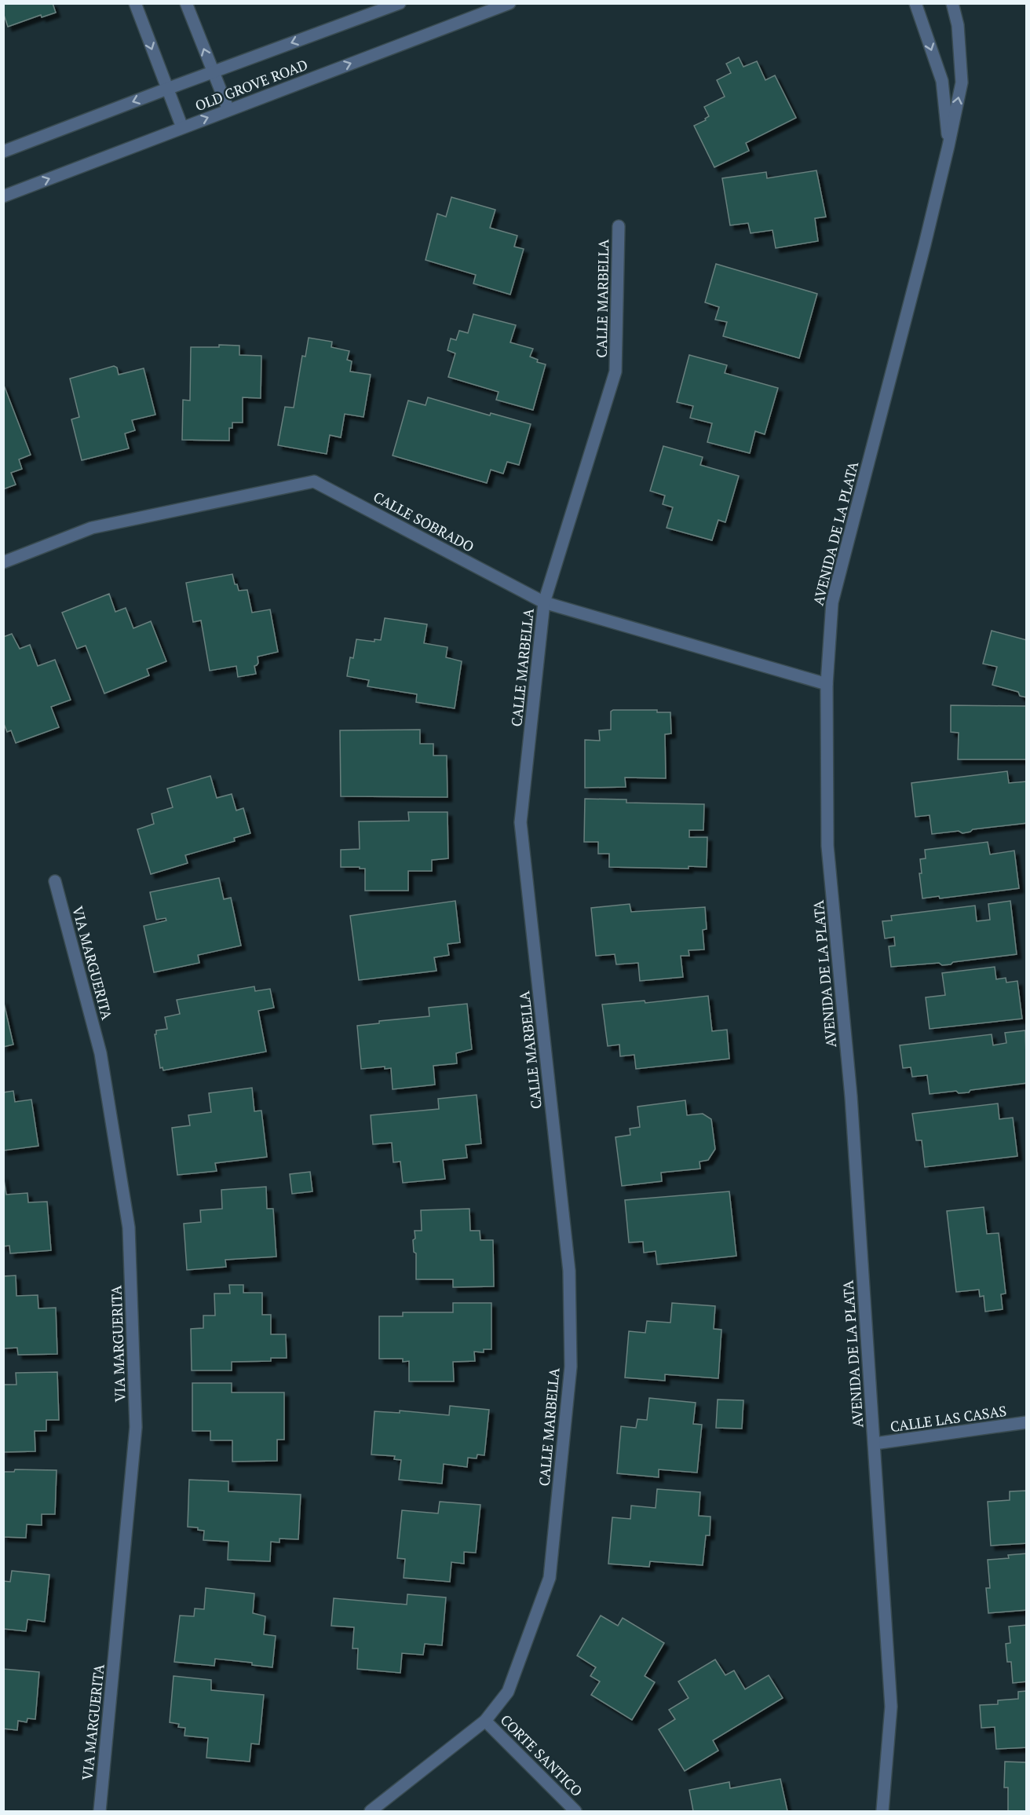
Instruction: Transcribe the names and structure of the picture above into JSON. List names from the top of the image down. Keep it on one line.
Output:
{"streets":{"street":["OLD GROVE ROAD","CALLE MARBELLA","CALLE SOBRADO","AVENIDA DE LA PLATA","VIA MARGUERITA","CALLE LAS CASAS","CORTE SANTICO"]},"crossings":[["CALLE MARBELLA","CALLE SOBRADO"],["CALLE MARBELLA","CORTE SANTICO"],["CALLE SOBRADO","AVENIDA DE LA PLATA"],["AVENIDA DE LA PLATA","CALLE LAS CASAS"]]}
